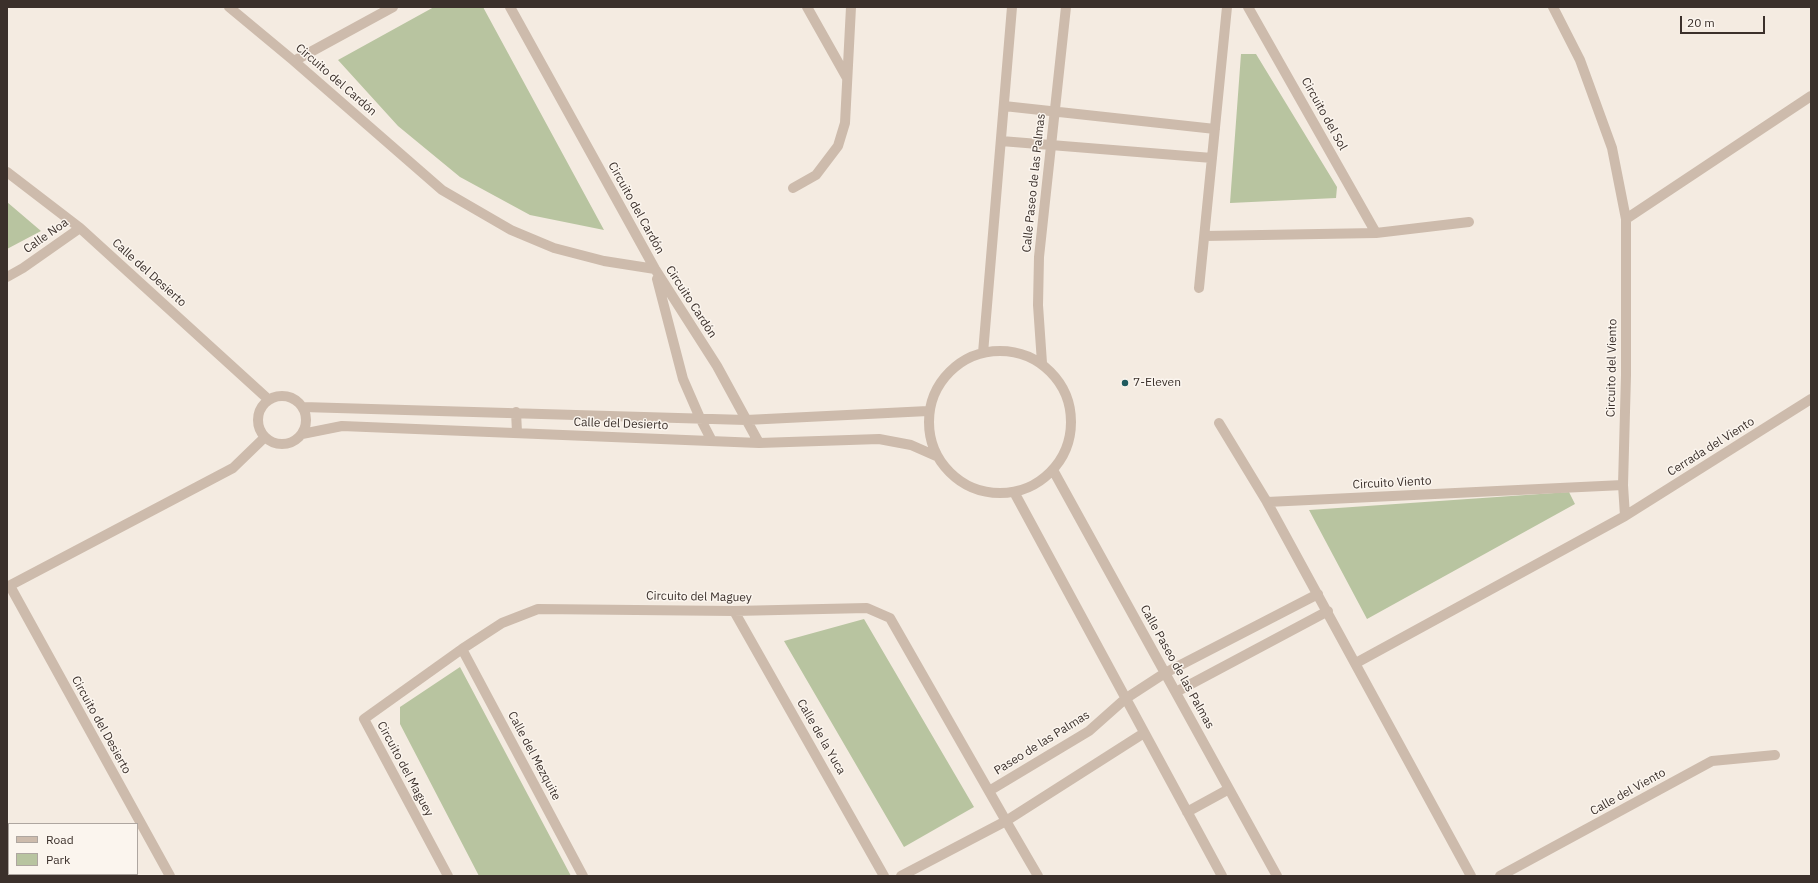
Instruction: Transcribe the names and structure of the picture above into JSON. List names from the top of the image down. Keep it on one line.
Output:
{"streets":{"street":["Circuito del Cardón","Circuito del Sol","Calle Paseo de las Palmas","Calle Noa","Calle del Desierto","Circuito Cardón","Circuito del Viento","Cerrada del Viento","Circuito Viento","Circuito del Maguey","Circuito del Desierto","Calle de la Yuca","Paseo de las Palmas","Calle del Mezquite","Calle del Viento"]},"crossings":[["Circuito del Cardón","Circuito Cardón"],["Calle Paseo de las Palmas","Paseo de las Palmas"],["Calle Noa","Calle del Desierto"],["Calle del Desierto","Circuito Cardón"],["Circuito del Viento","Cerrada del Viento"],["Circuito del Viento","Circuito Viento"],["Circuito del Maguey","Calle de la Yuca"],["Circuito del Maguey","Paseo de las Palmas"],["Circuito del Maguey","Calle del Mezquite"]],"places":["7-Eleven"],"legend":["Road","Park"],"scale_bar":"20 m"}
